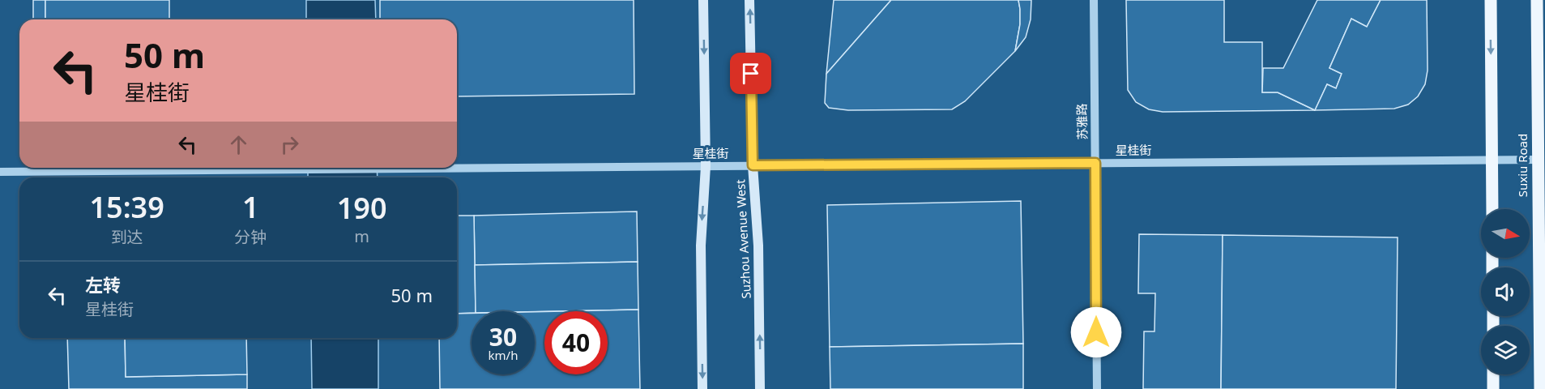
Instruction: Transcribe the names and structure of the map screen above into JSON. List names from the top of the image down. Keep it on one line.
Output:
{"streets":{"main road":["Suxiu Road","Suzhou Avenue West"],"street":["苏雅路","星桂街"]},"crossings":[["苏雅路","星桂街"],["星桂街","Suxiu Road"],["星桂街","Suzhou Avenue West"]],"north":"right","page":{"turn":["50 m","星桂街"],"eta":["15:39","到达","1","分钟","190","m"],"list":[{"name":"左转","note":"星桂街","value":"50 m"}],"speed":"30 km/h","limit":"40"}}
